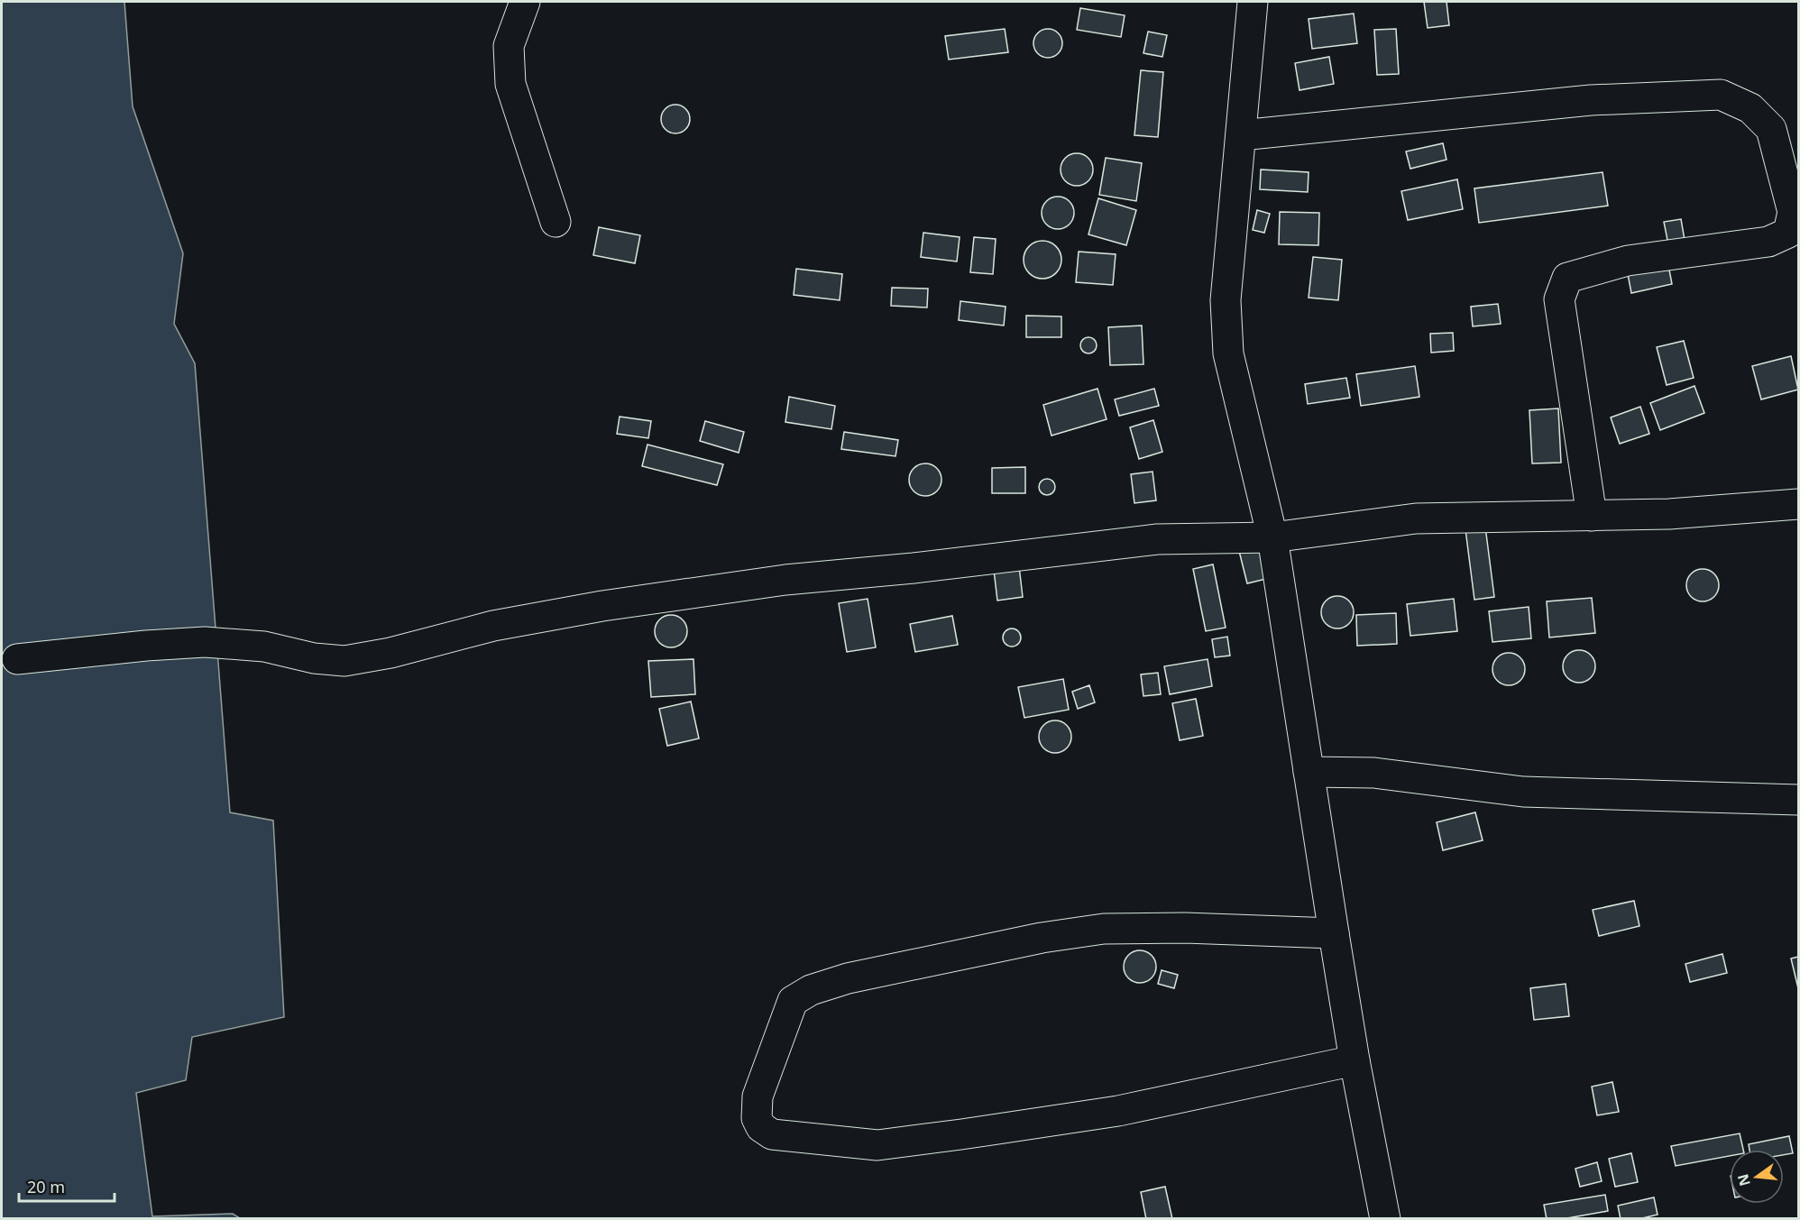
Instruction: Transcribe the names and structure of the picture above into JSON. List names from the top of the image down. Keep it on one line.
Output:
{"scale_bar":"20 m","north":"left"}
